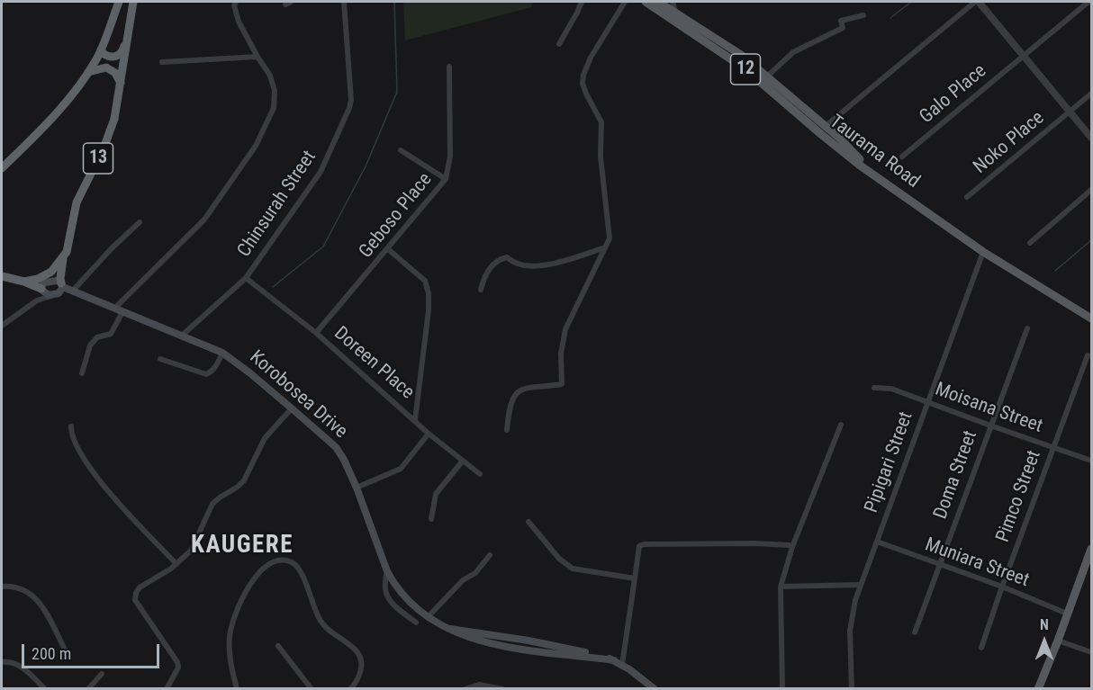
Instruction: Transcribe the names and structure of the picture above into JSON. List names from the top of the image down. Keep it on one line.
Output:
{"streets":{"highway":["13"],"main road":["12","Taurama Road","Korobosea Drive"],"street":["Galo Place","Noko Place","Chinsurah Street","Geboso Place","Doreen Place","Moisana Street","Pipigari Street","Doma Street","Pimco Street","Muniara Street"]},"crossings":[["Taurama Road","Pipigari Street"],["Chinsurah Street","Doreen Place"],["Chinsurah Street","Korobosea Drive"],["Geboso Place","Doreen Place"],["Moisana Street","Pipigari Street"],["Moisana Street","Doma Street"],["Moisana Street","Pimco Street"],["Pipigari Street","Muniara Street"],["Doma Street","Muniara Street"],["Pimco Street","Muniara Street"]],"districts":["KAUGERE"],"scale_bar":"200 m","north":"top"}
